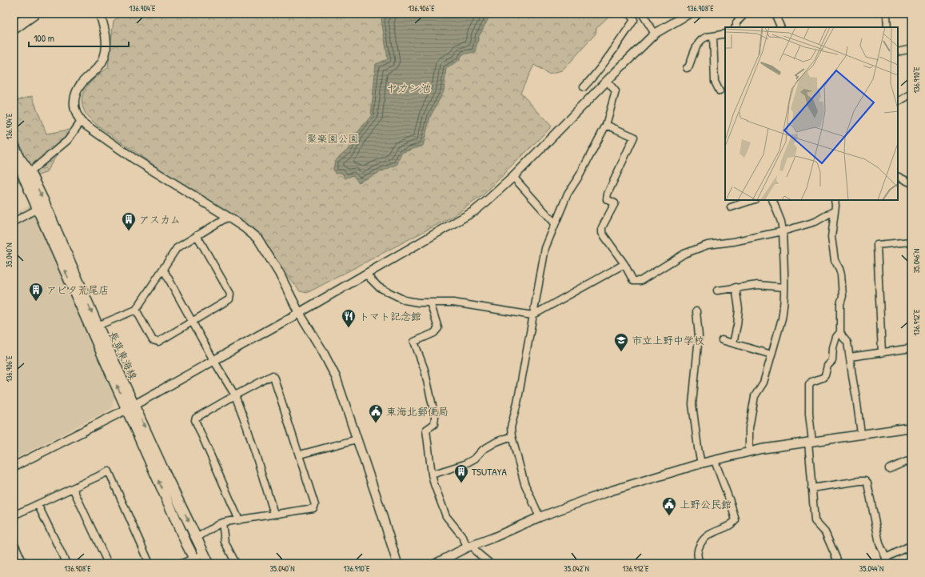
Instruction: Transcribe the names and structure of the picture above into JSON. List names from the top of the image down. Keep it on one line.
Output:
{"streets":{"main road":["長草東海線"]},"water":["ヤカン池"],"parks":["聚楽園公園"],"places":{"building":["アスカム","アピタ荒尾店","TSUTAYA"],"restaurant":["トマト記念館"],"school or university":["市立上野中学校"],"public building":["東海北郵便局","上野公民館"]},"scale_bar":"100 m","coordinates":["136.904°E","136.906°E","136.908°E","136.910°E","35.040°N","35.046°N","136.912°E","35.042°N","35.044°N"]}
